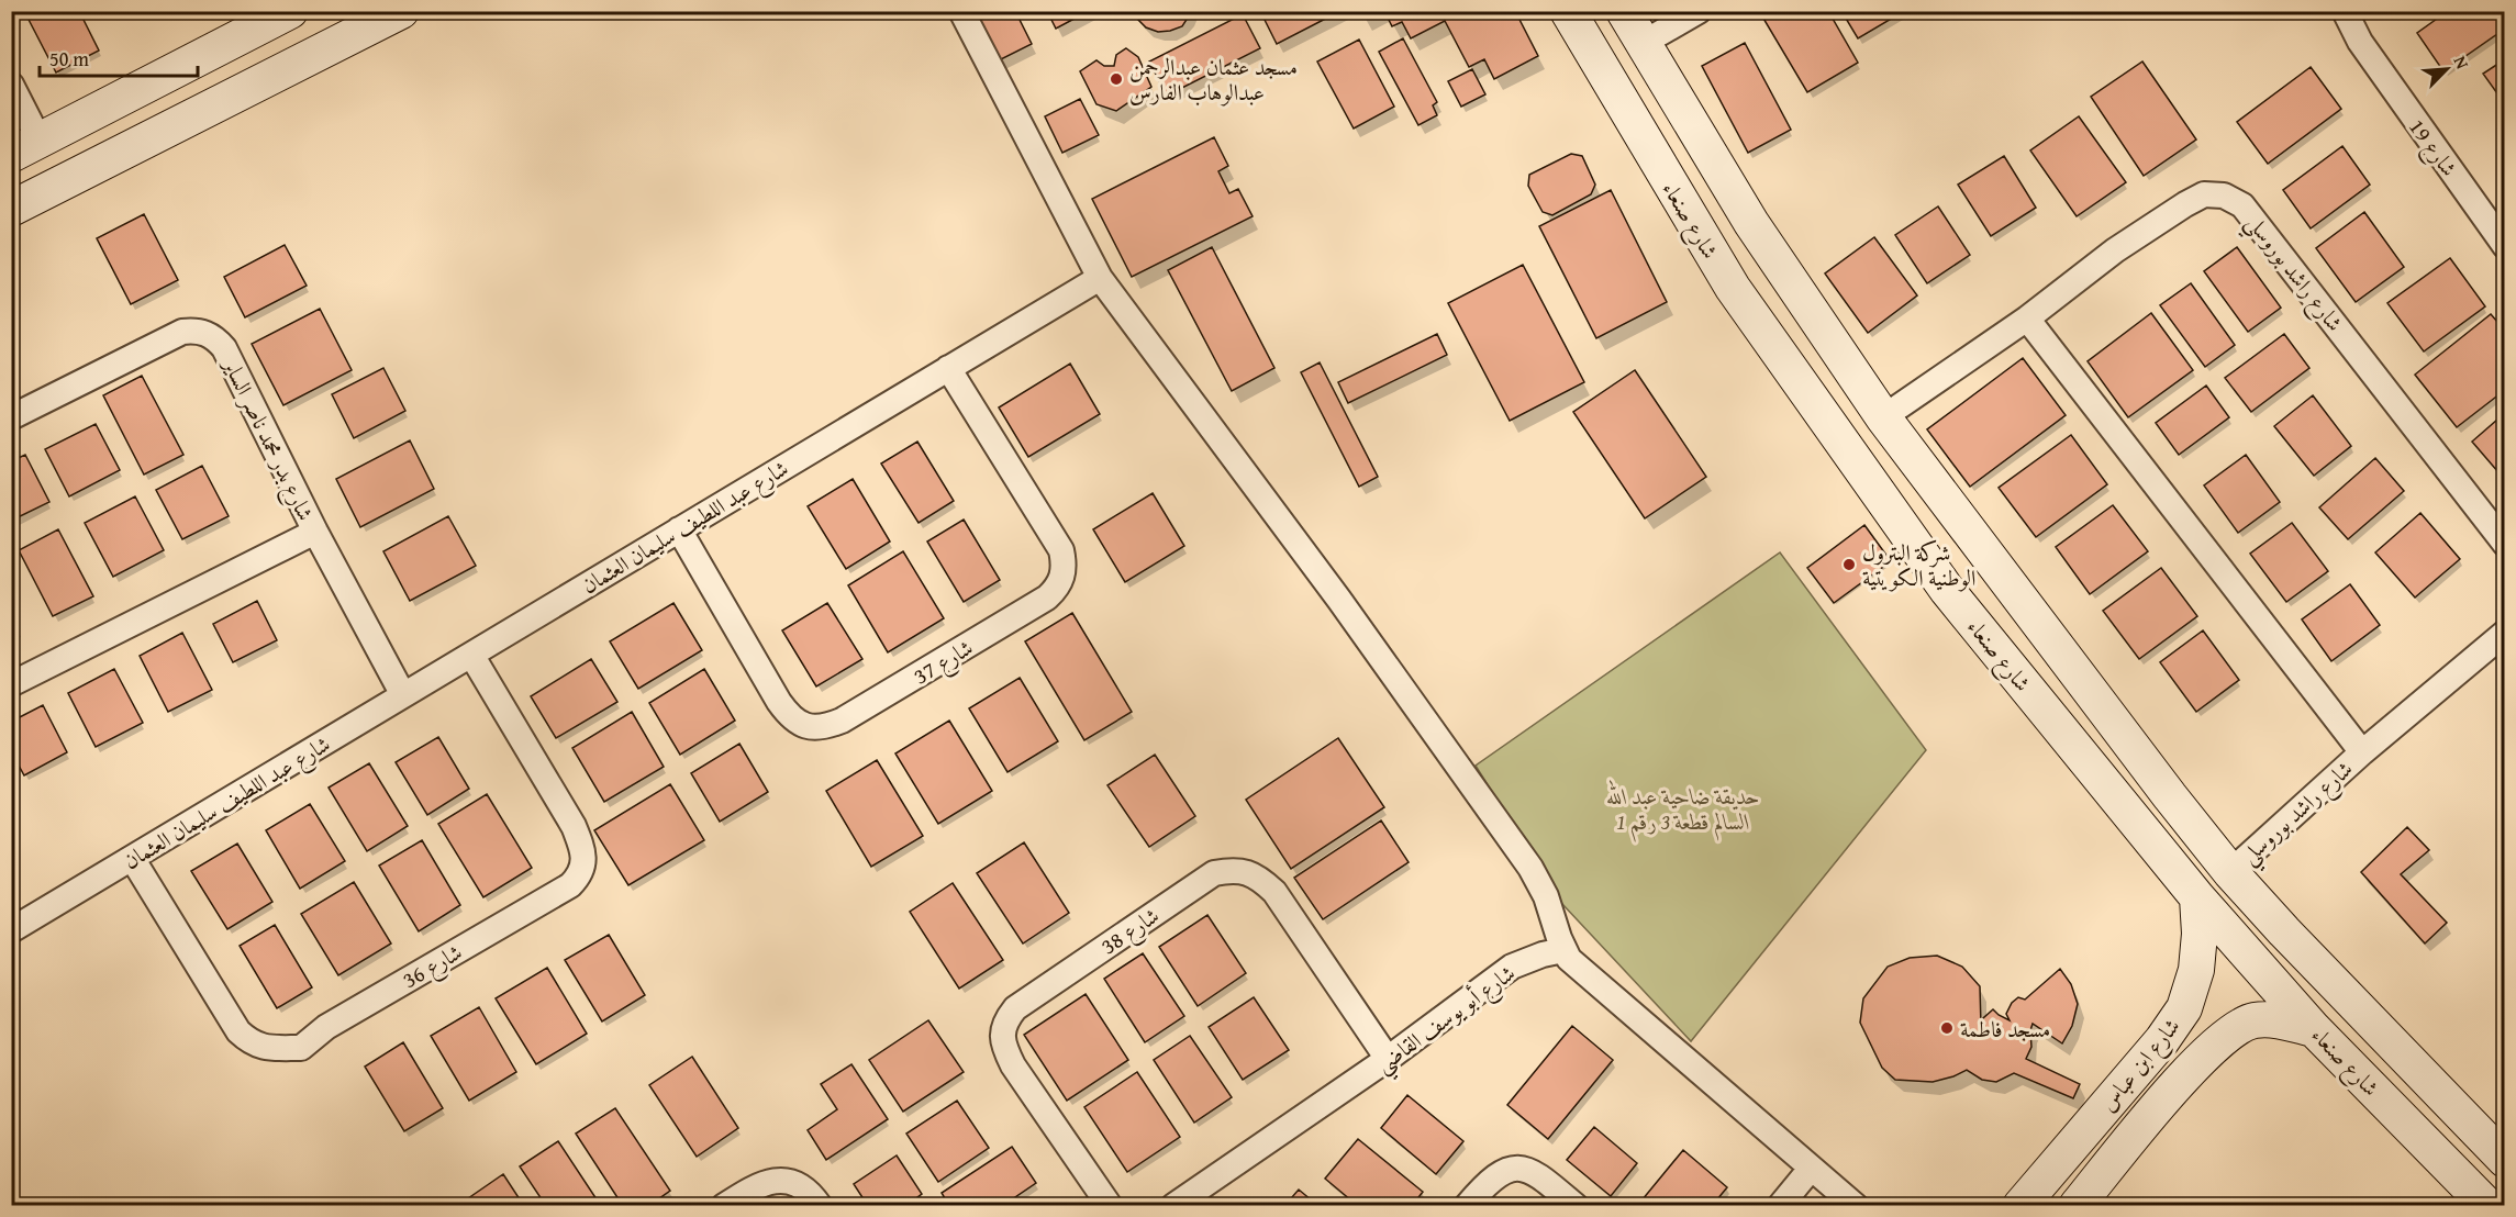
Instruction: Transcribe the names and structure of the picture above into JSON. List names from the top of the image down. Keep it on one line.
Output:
{"streets":{"main road":["شارع صنعاء","شارع ابن عباس"],"street":["شارع 19","شارع راشد بوروسلي","شارع بدر محمد ناصر الساير","شارع عبد اللطيف سليمان العثمان","شارع 37","شارع 38","شارع 36","شارع أبو يوسف القاضي"]},"crossings":[["شارع صنعاء","شارع ابن عباس"],["شارع بدر محمد ناصر الساير","شارع عبد اللطيف سليمان العثمان"],["شارع عبد اللطيف سليمان العثمان","شارع 37"],["شارع عبد اللطيف سليمان العثمان","شارع 36"],["شارع 38","شارع أبو يوسف القاضي"]],"parks":["حديقة ضاحية عبد الله السالم قطعة 3 رقم 1"],"places":["مسجد عثمان عبدالرحمن عبدالوهاب الفارس","شركة البترول الوطنية الكويتية","مسجد فاطمة"],"scale_bar":"50 m","north":"top right"}
